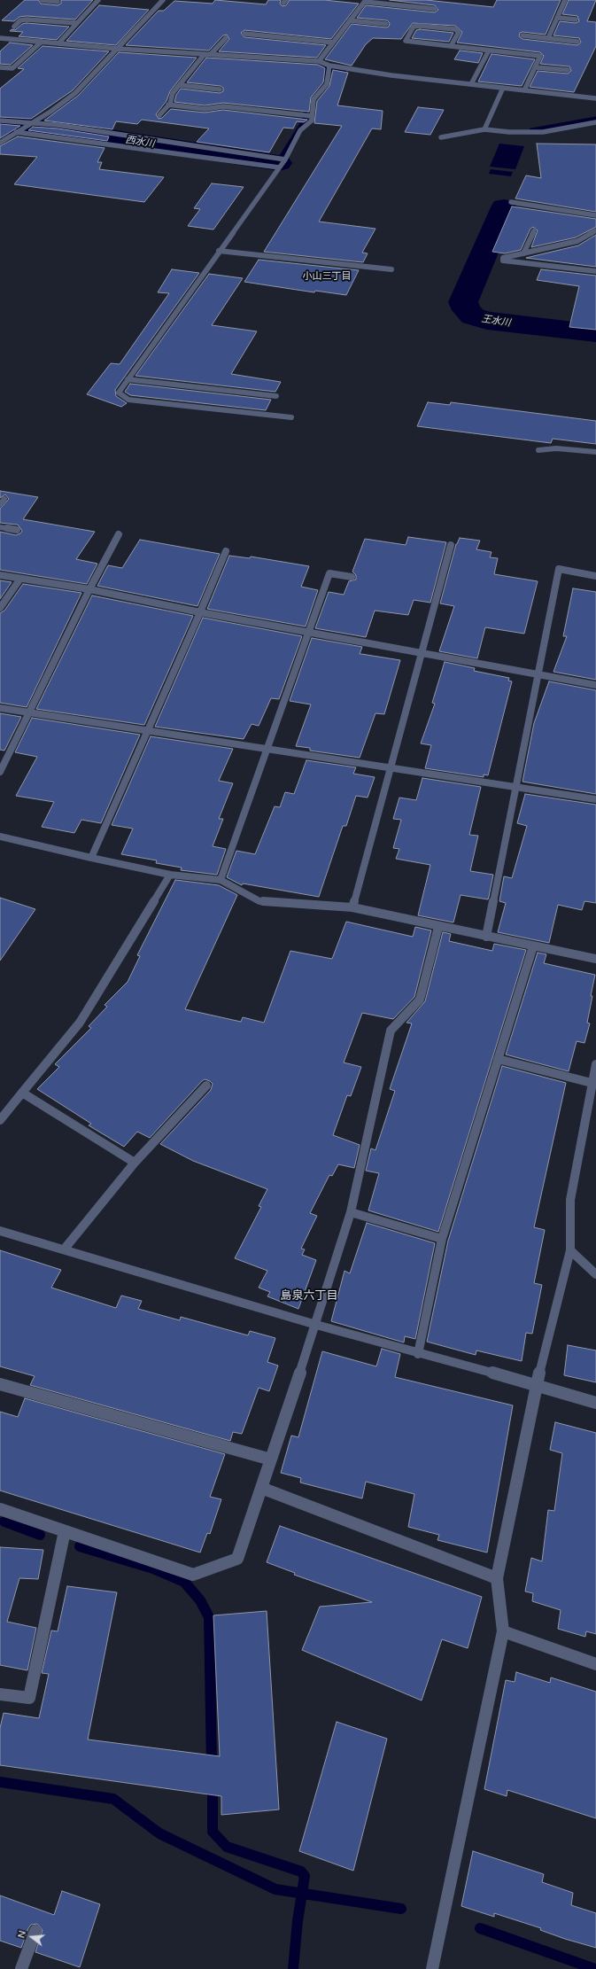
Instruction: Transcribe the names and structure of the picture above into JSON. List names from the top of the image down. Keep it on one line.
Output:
{"districts":["小山三丁目","島泉六丁目"],"water":["西水川","王水川"],"north":"left"}
